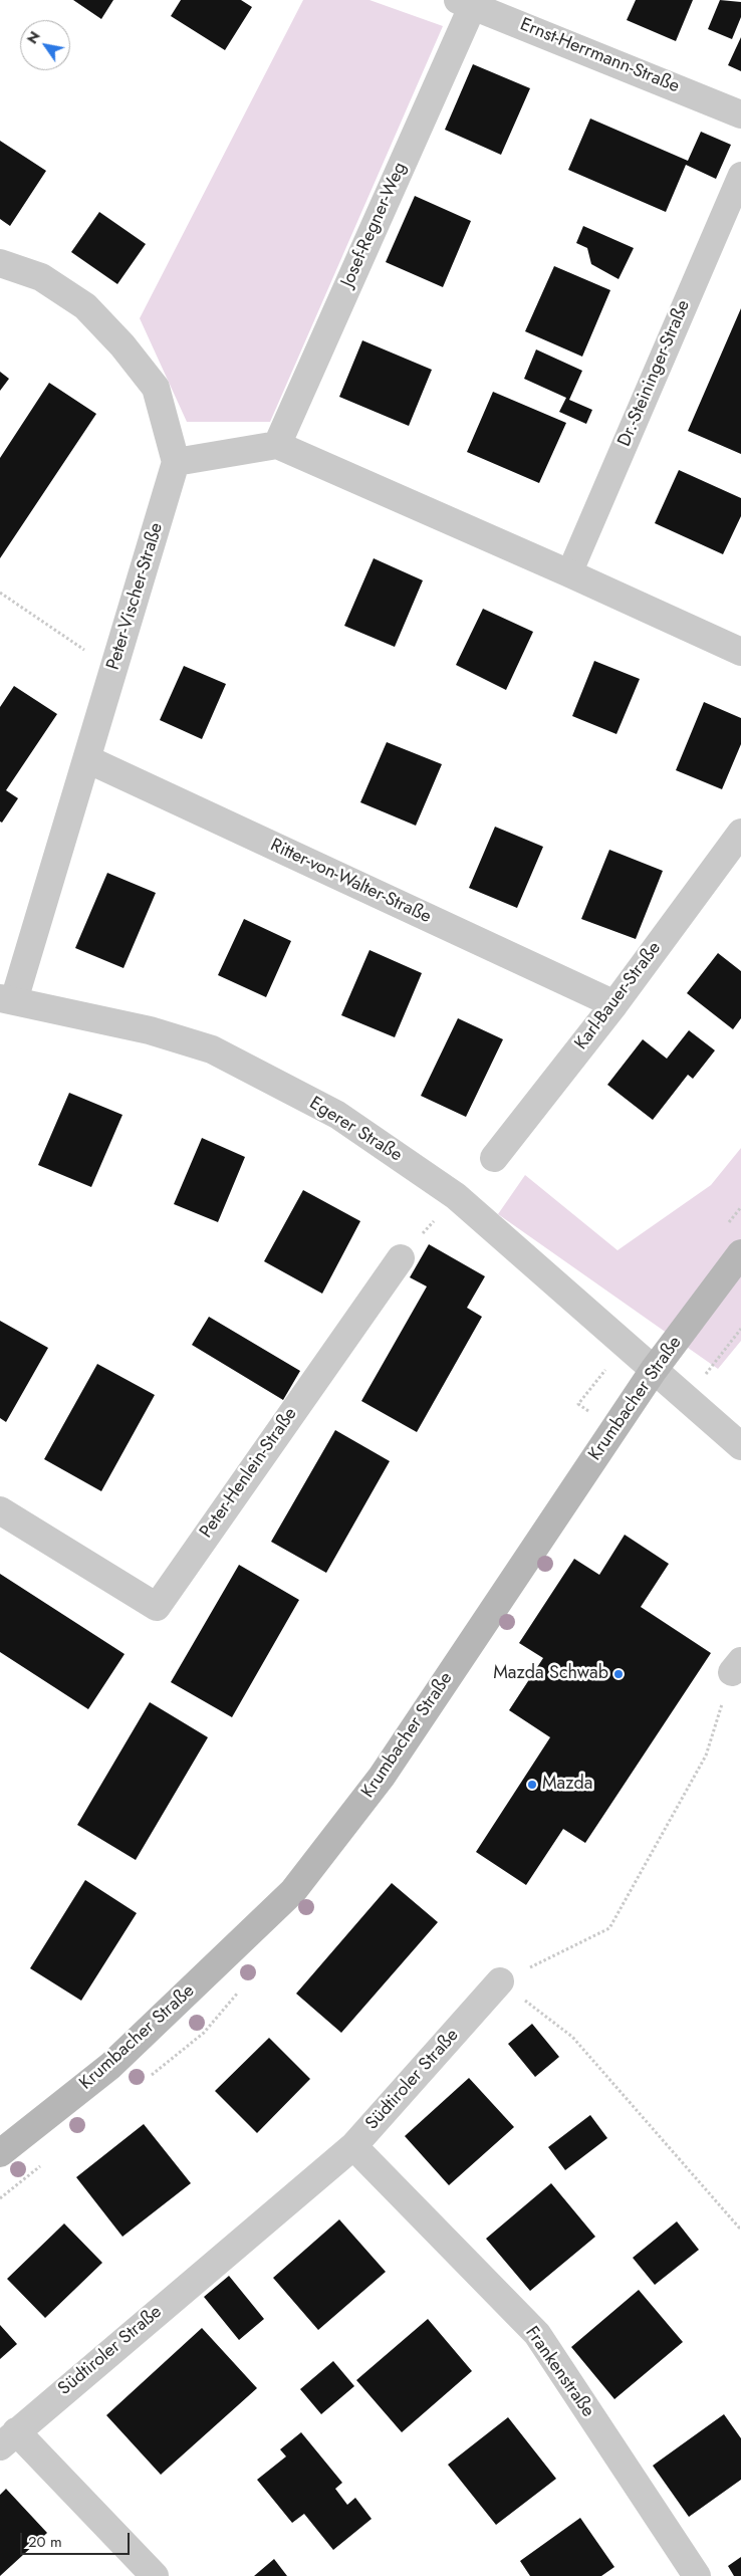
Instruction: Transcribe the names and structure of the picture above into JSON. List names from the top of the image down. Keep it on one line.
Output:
{"streets":{"main road":["Krumbacher Straße"],"street":["Ernst-Herrmann-Straße","Josef-Regner-Weg","Dr.-Steininger-Straße","Peter-Vischer-Straße","Ritter-von-Walter-Straße","Karl-Bauer-Straße","Egerer Straße","Peter-Henlein-Straße","Südtiroler Straße","Frankenstraße"]},"crossings":[["Ernst-Herrmann-Straße","Josef-Regner-Weg"],["Peter-Vischer-Straße","Ritter-von-Walter-Straße"],["Peter-Vischer-Straße","Egerer Straße"],["Ritter-von-Walter-Straße","Karl-Bauer-Straße"],["Egerer Straße","Krumbacher Straße"],["Südtiroler Straße","Frankenstraße"]],"places":["Mazda Schwab","Mazda"],"scale_bar":"20 m","north":"top left"}
